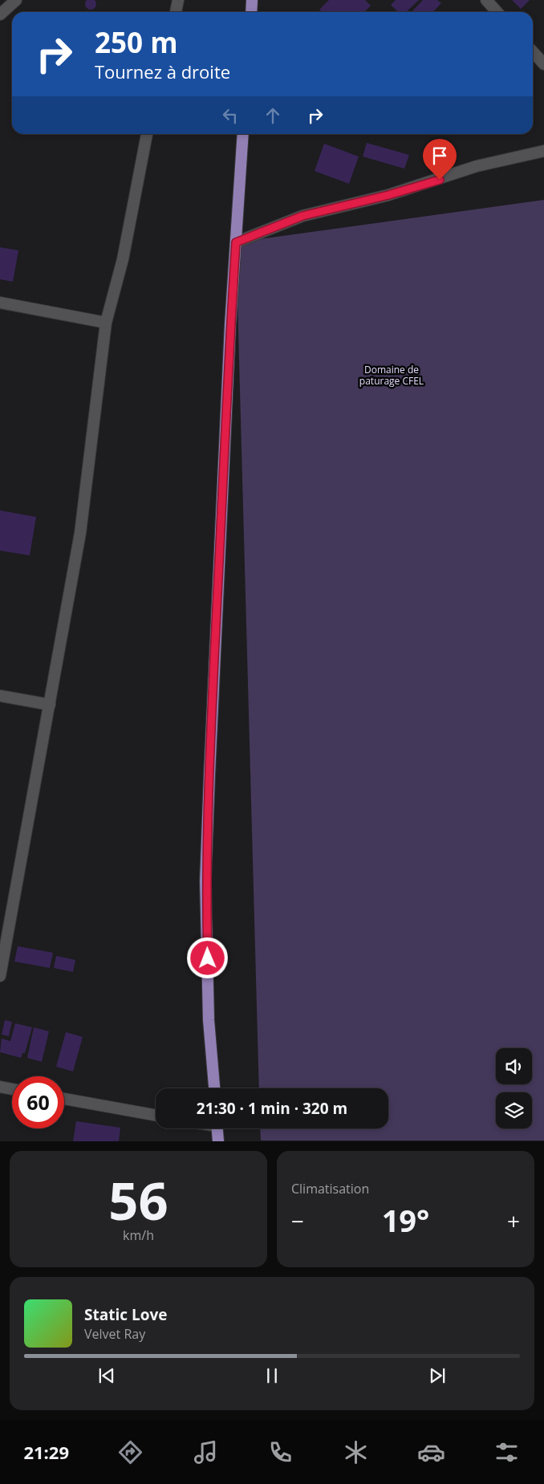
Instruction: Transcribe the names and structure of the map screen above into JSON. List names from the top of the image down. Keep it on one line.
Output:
{"parks":["Domaine de paturage CFEL"],"page":{"turn":["250 m","Tournez à droite"],"limit":"60","trip":"21:30 · 1 min · 320 m","tile":[["56","km/h"],"Climatisation"],"heat":["−","19°","+"],"song":["Static Love","Velvet Ray"],"tabs":"21:29"}}
